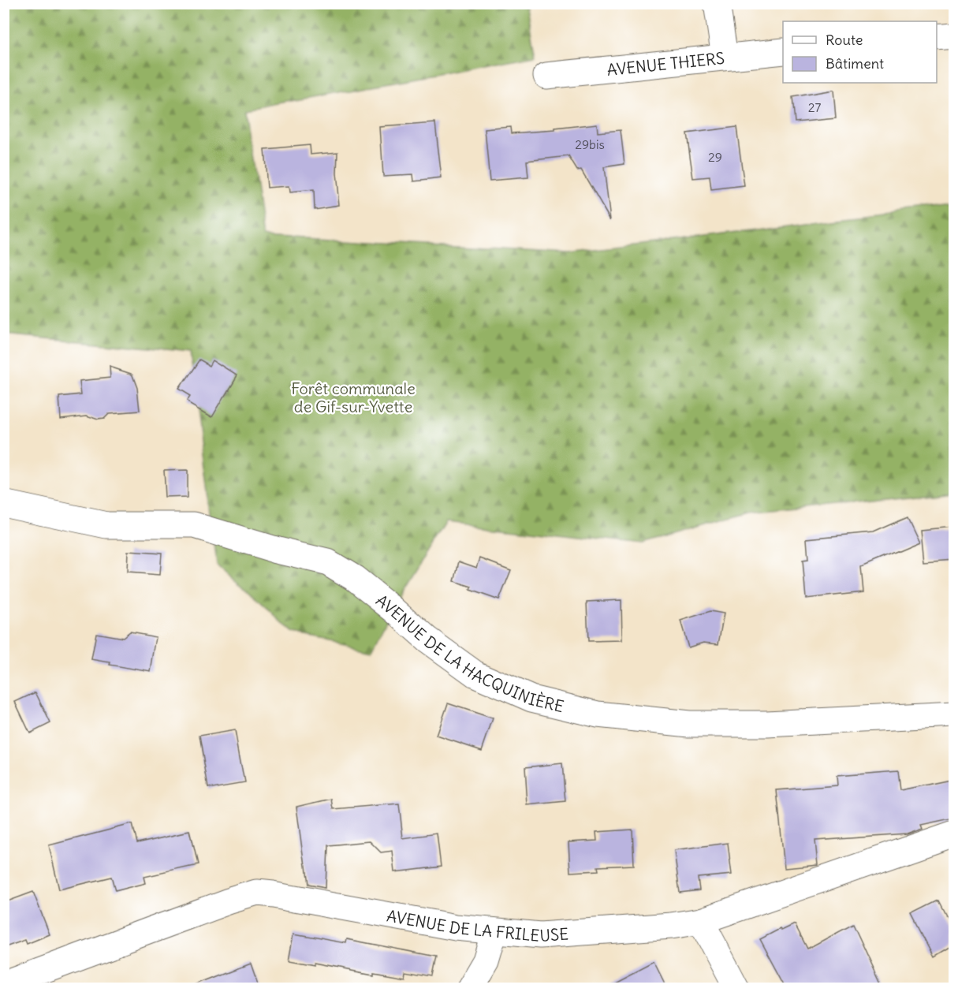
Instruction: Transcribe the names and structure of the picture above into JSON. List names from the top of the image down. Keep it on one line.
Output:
{"streets":{"street":["AVENUE THIERS","AVENUE DE LA HACQUINIÈRE","AVENUE DE LA FRILEUSE"]},"parks":["Forêt communale de Gif-sur-Yvette"],"house_numbers":["27","29bis","29"],"legend":["Route","Bâtiment"]}
